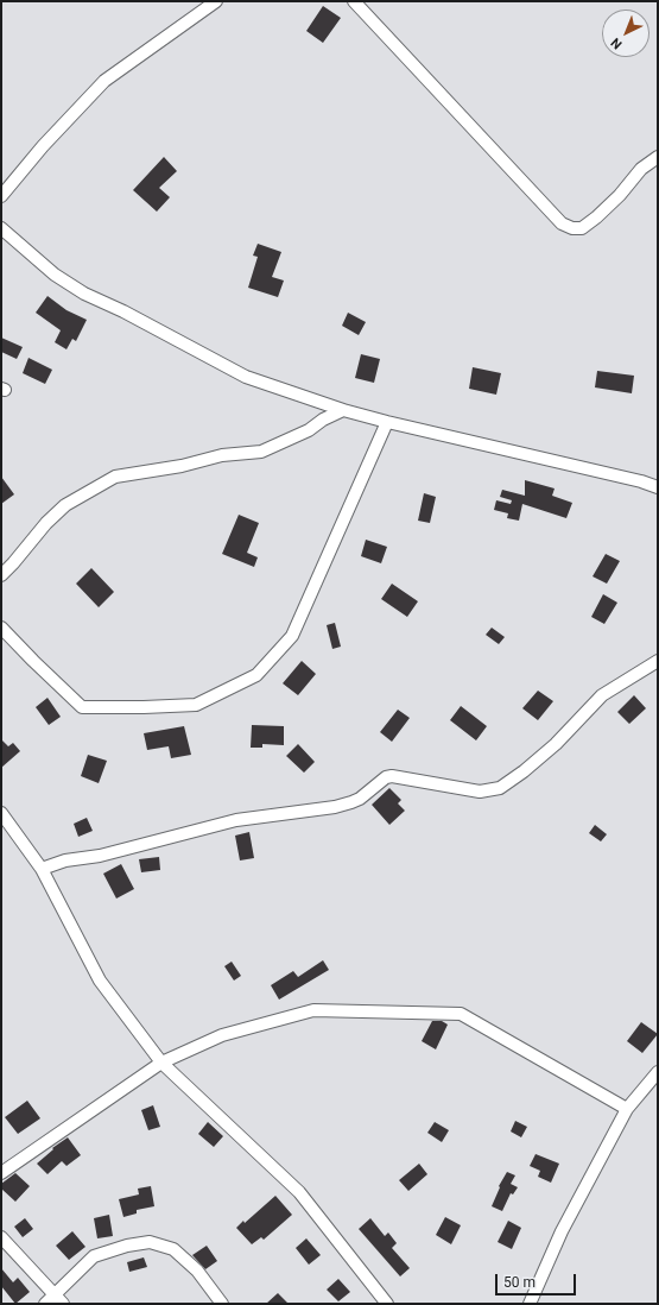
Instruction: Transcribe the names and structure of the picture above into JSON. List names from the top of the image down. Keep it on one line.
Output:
{"scale_bar":"50 m","north":"bottom left"}
